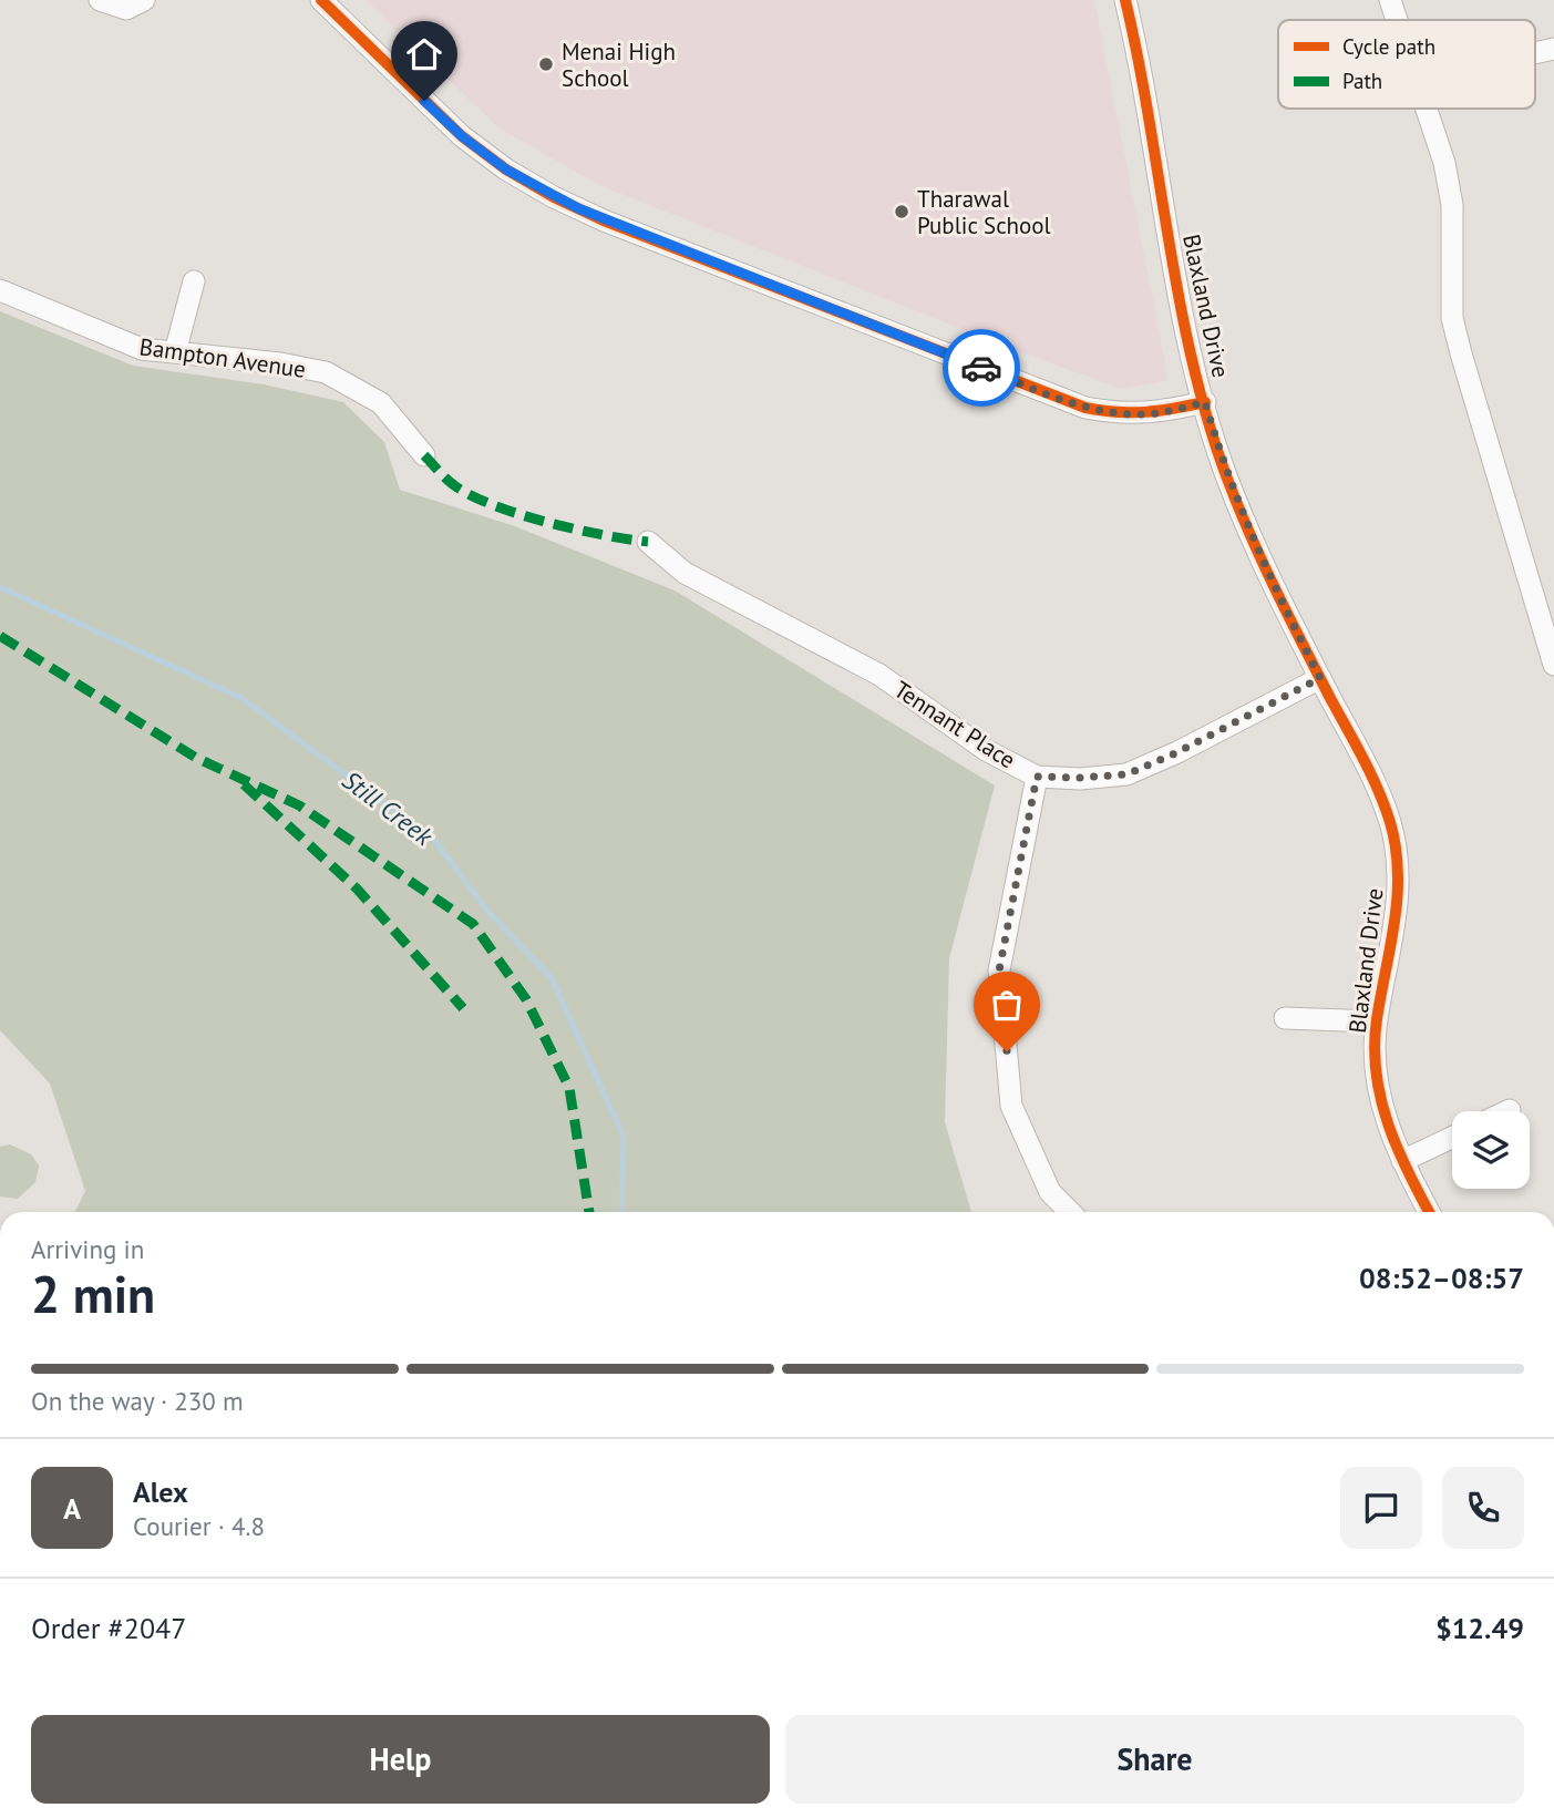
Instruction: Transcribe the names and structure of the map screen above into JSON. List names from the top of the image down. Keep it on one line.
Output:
{"streets":{"street":["Blaxland Drive","Bampton Avenue","Tennant Place"]},"crossings":[["Blaxland Drive","Tennant Place"]],"water":["Still Creek"],"places":["Menai High School","Tharawal Public School"],"legend":["Cycle path","Path"],"page":{"heading":["2 min","Arriving in","08:52–08:57"],"panel":["Alex","Courier · 4.8","Order #2047","$12.49"],"bar":"On the way · 230 m","round":"A","buttons":["Help","Share"]}}
